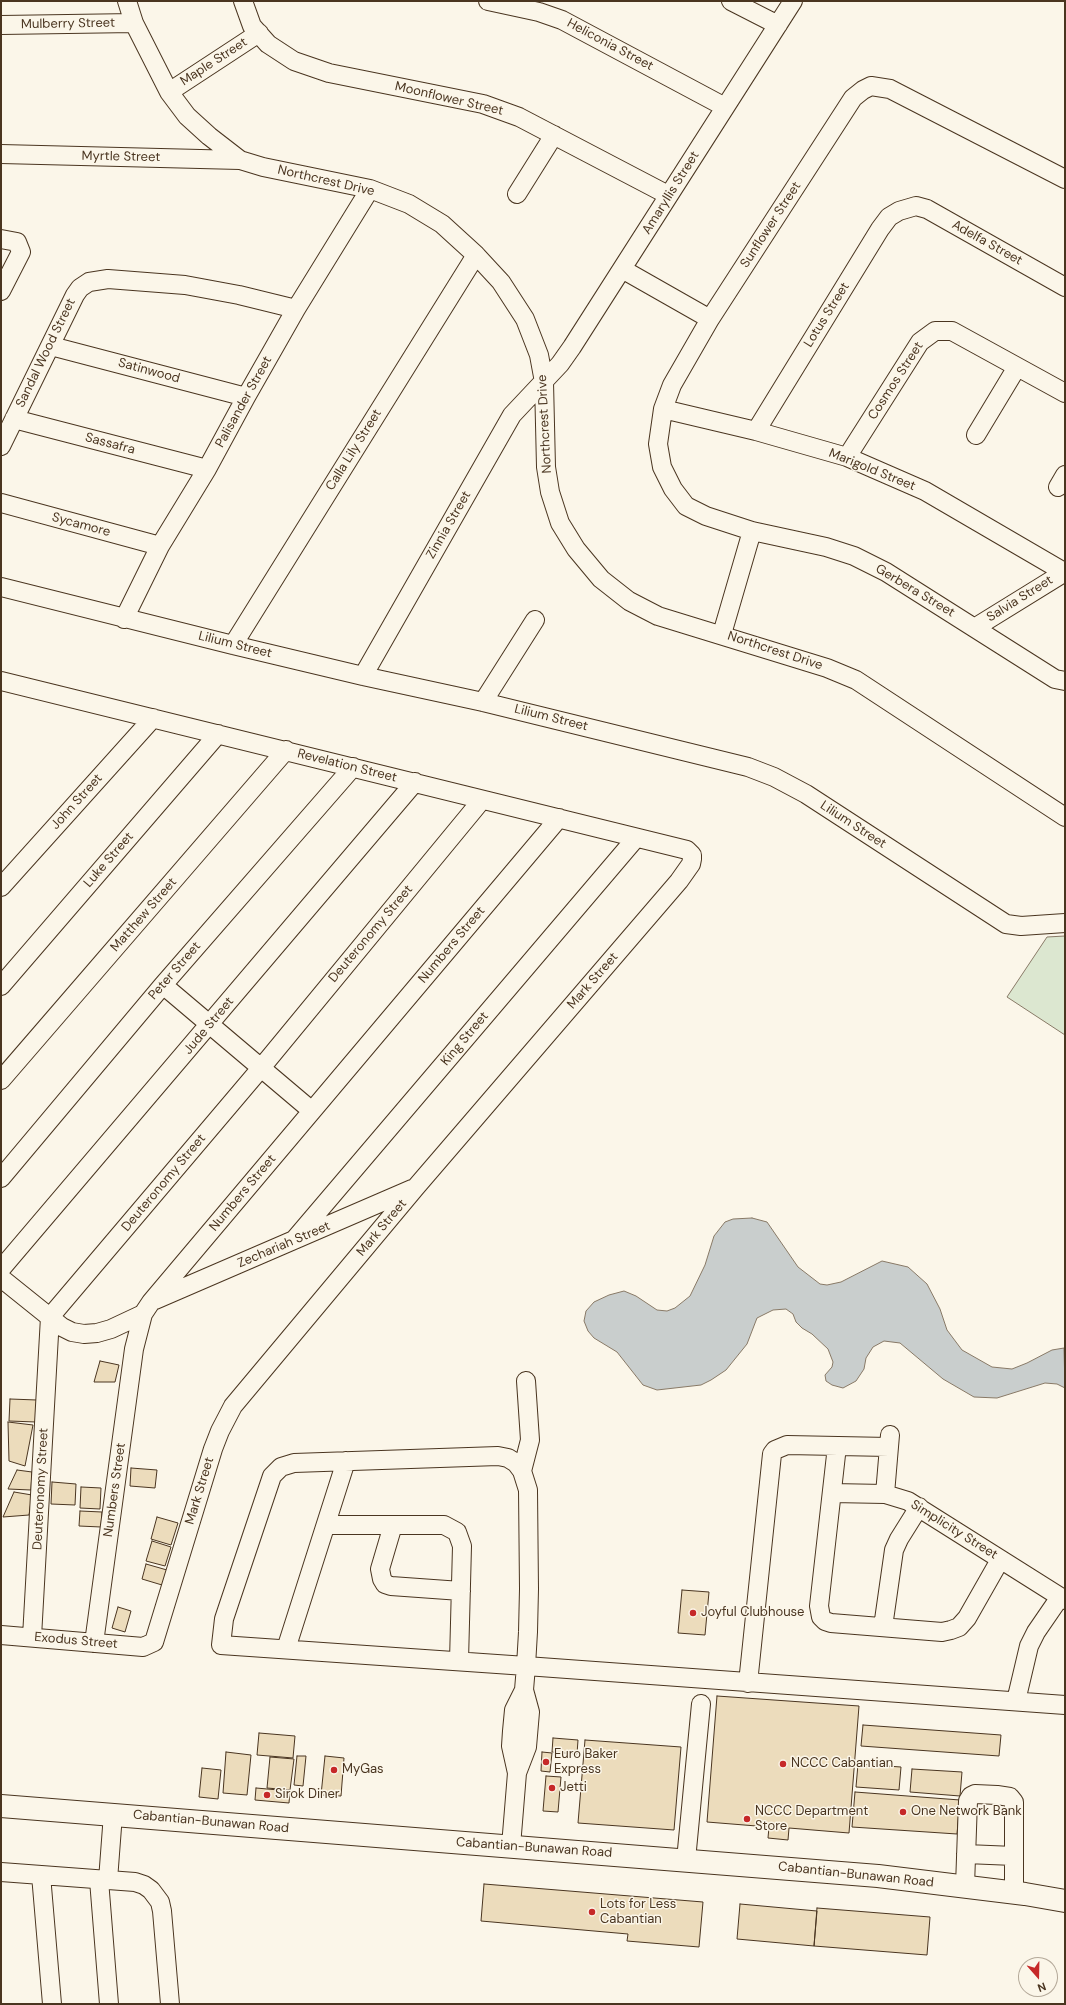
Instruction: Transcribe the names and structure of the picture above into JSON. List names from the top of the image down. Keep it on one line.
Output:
{"streets":{"main road":["Cabantian-Bunawan Road"],"street":["Mulberry Street","Heliconia Street","Maple Street","Moonflower Street","Myrtle Street","Northcrest Drive","Amaryllis Street","Sunflower Street","Adelfa Street","Lotus Street","Sandal Wood Street","Satinwood","Cosmos Street","Palisander Street","Sassafra","Calla Lily Street","Marigold Street","Sycamore","Zinnia Street","Gerbera Street","Salvia Street","Lilium Street","Revelation Street","John Street","Luke Street","Matthew Street","Deuteronomy Street","Numbers Street","Peter Street","Mark Street","Jude Street","King Street","Zechariah Street","Simplicity Street","Exodus Street"]},"crossings":[["Mulberry Street","Northcrest Drive"],["Heliconia Street","Amaryllis Street"],["Maple Street","Moonflower Street"],["Maple Street","Northcrest Drive"],["Moonflower Street","Amaryllis Street"],["Myrtle Street","Northcrest Drive"],["Northcrest Drive","Amaryllis Street"],["Northcrest Drive","Palisander Street"],["Northcrest Drive","Calla Lily Street"],["Northcrest Drive","Zinnia Street"],["Amaryllis Street","Zinnia Street"],["Sunflower Street","Marigold Street"],["Sunflower Street","Gerbera Street"],["Adelfa Street","Lotus Street"],["Lotus Street","Marigold Street"],["Sandal Wood Street","Satinwood"],["Sandal Wood Street","Palisander Street"],["Sandal Wood Street","Sassafra"],["Satinwood","Palisander Street"],["Cosmos Street","Marigold Street"],["Palisander Street","Sassafra"],["Palisander Street","Sycamore"],["Palisander Street","Lilium Street"],["Calla Lily Street","Lilium Street"],["Marigold Street","Salvia Street"],["Zinnia Street","Lilium Street"],["Gerbera Street","Salvia Street"],["Revelation Street","John Street"],["Revelation Street","Luke Street"],["Revelation Street","Matthew Street"],["Revelation Street","Deuteronomy Street"],["Revelation Street","Numbers Street"],["Revelation Street","Peter Street"],["Revelation Street","Mark Street"],["Revelation Street","Jude Street"],["Revelation Street","King Street"],["Deuteronomy Street","Zechariah Street"],["Deuteronomy Street","Exodus Street"],["Numbers Street","Zechariah Street"],["Numbers Street","Exodus Street"],["Mark Street","Zechariah Street"],["Mark Street","Exodus Street"],["King Street","Zechariah Street"]],"places":["Joyful Clubhouse","Euro Baker Express","NCCC Cabantian","MyGas","Jetti","Sirok Diner","One Network Bank","NCCC Department Store","Lots for Less Cabantian"],"north":"bottom"}
